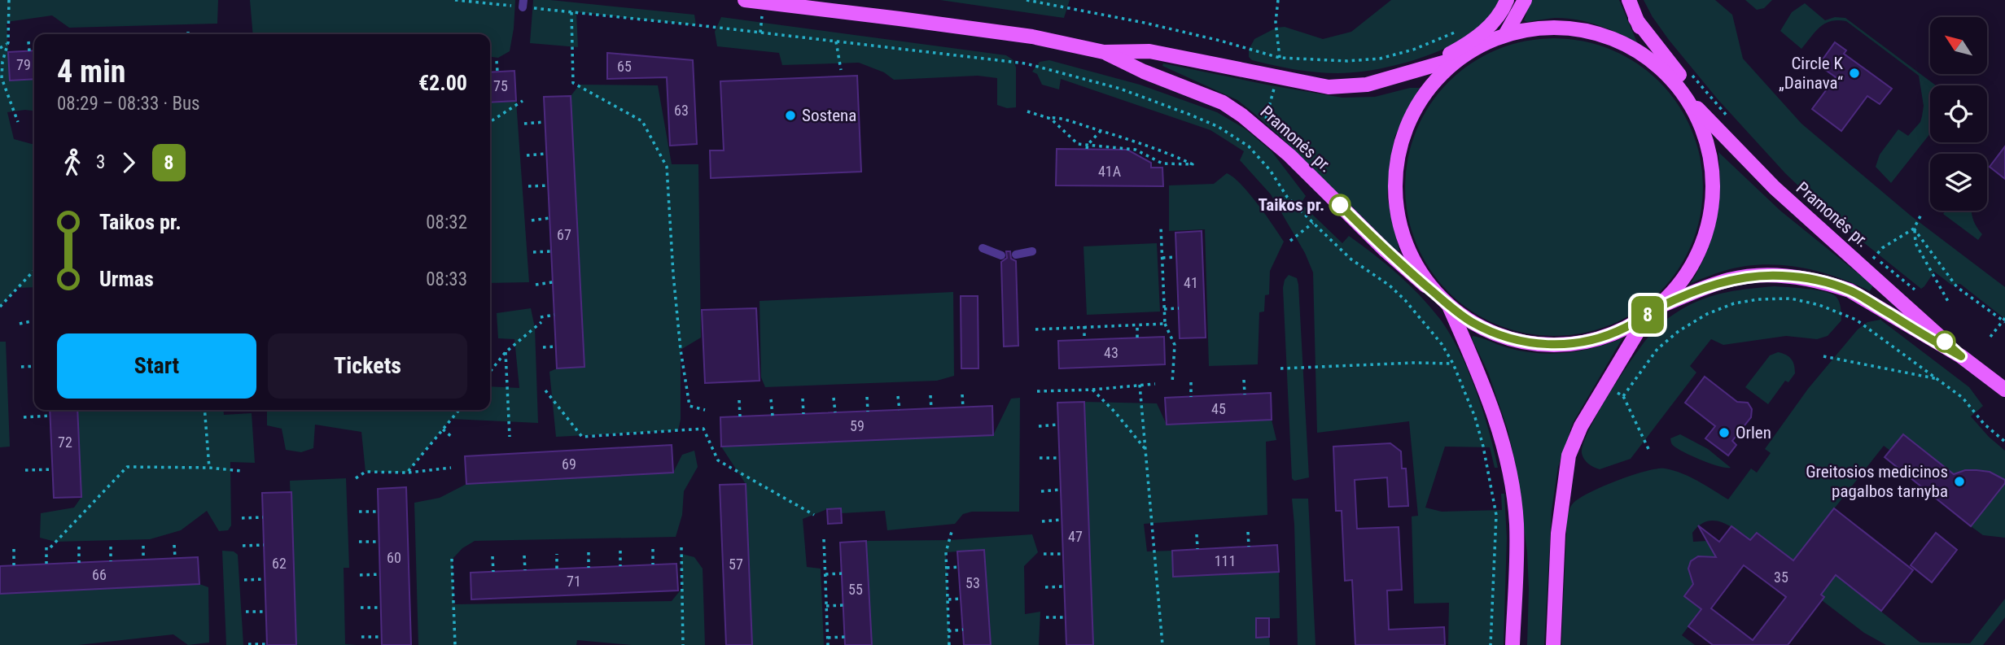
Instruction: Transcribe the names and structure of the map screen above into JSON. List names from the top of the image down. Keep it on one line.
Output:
{"streets":{"main road":["Pramonės pr."]},"places":["Circle K „Dainava“","Sostena","Taikos pr.","Orlen","Greitosios medicinos pagalbos tarnyba"],"lines":["bus line 8"],"house_numbers":["79","65","75","63","41A","67","41","43","45","59","72","69","47","60","111","62","57","66","35","71","53","55"],"north":"top left","page":{"on_map":"8","heading":["4 min","08:29 – 08:33 · Bus","€2.00"],"legs":["3","8"],"list":[{"name":"Taikos pr.","value":"08:32"},{"name":"Urmas","value":"08:33"}],"buttons":["Start","Tickets"]}}
